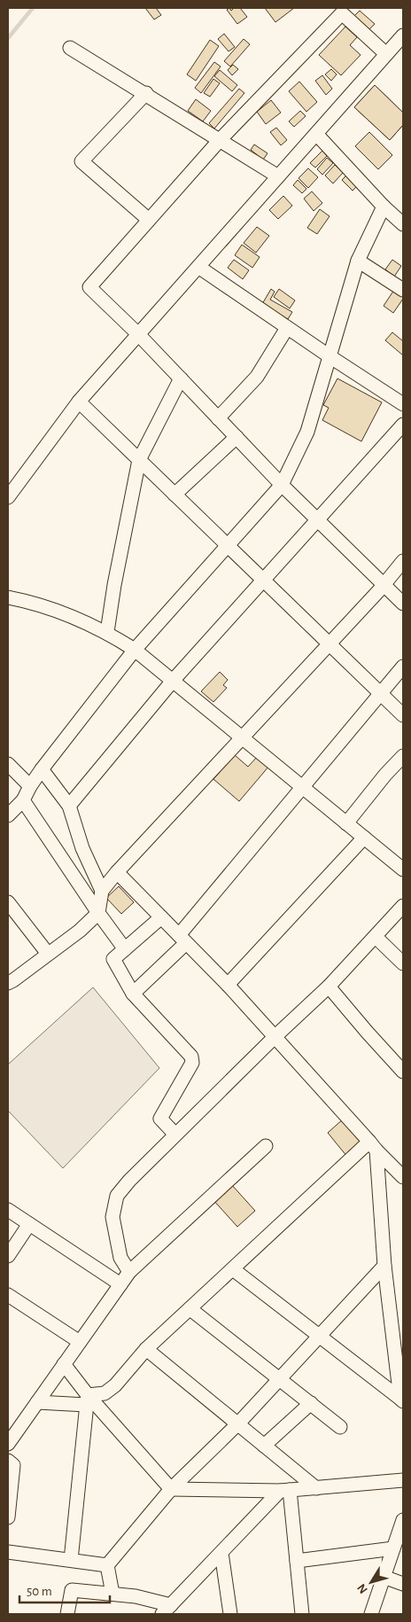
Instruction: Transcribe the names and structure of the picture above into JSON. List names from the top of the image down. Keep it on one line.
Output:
{"scale_bar":"50 m","north":"bottom left"}
